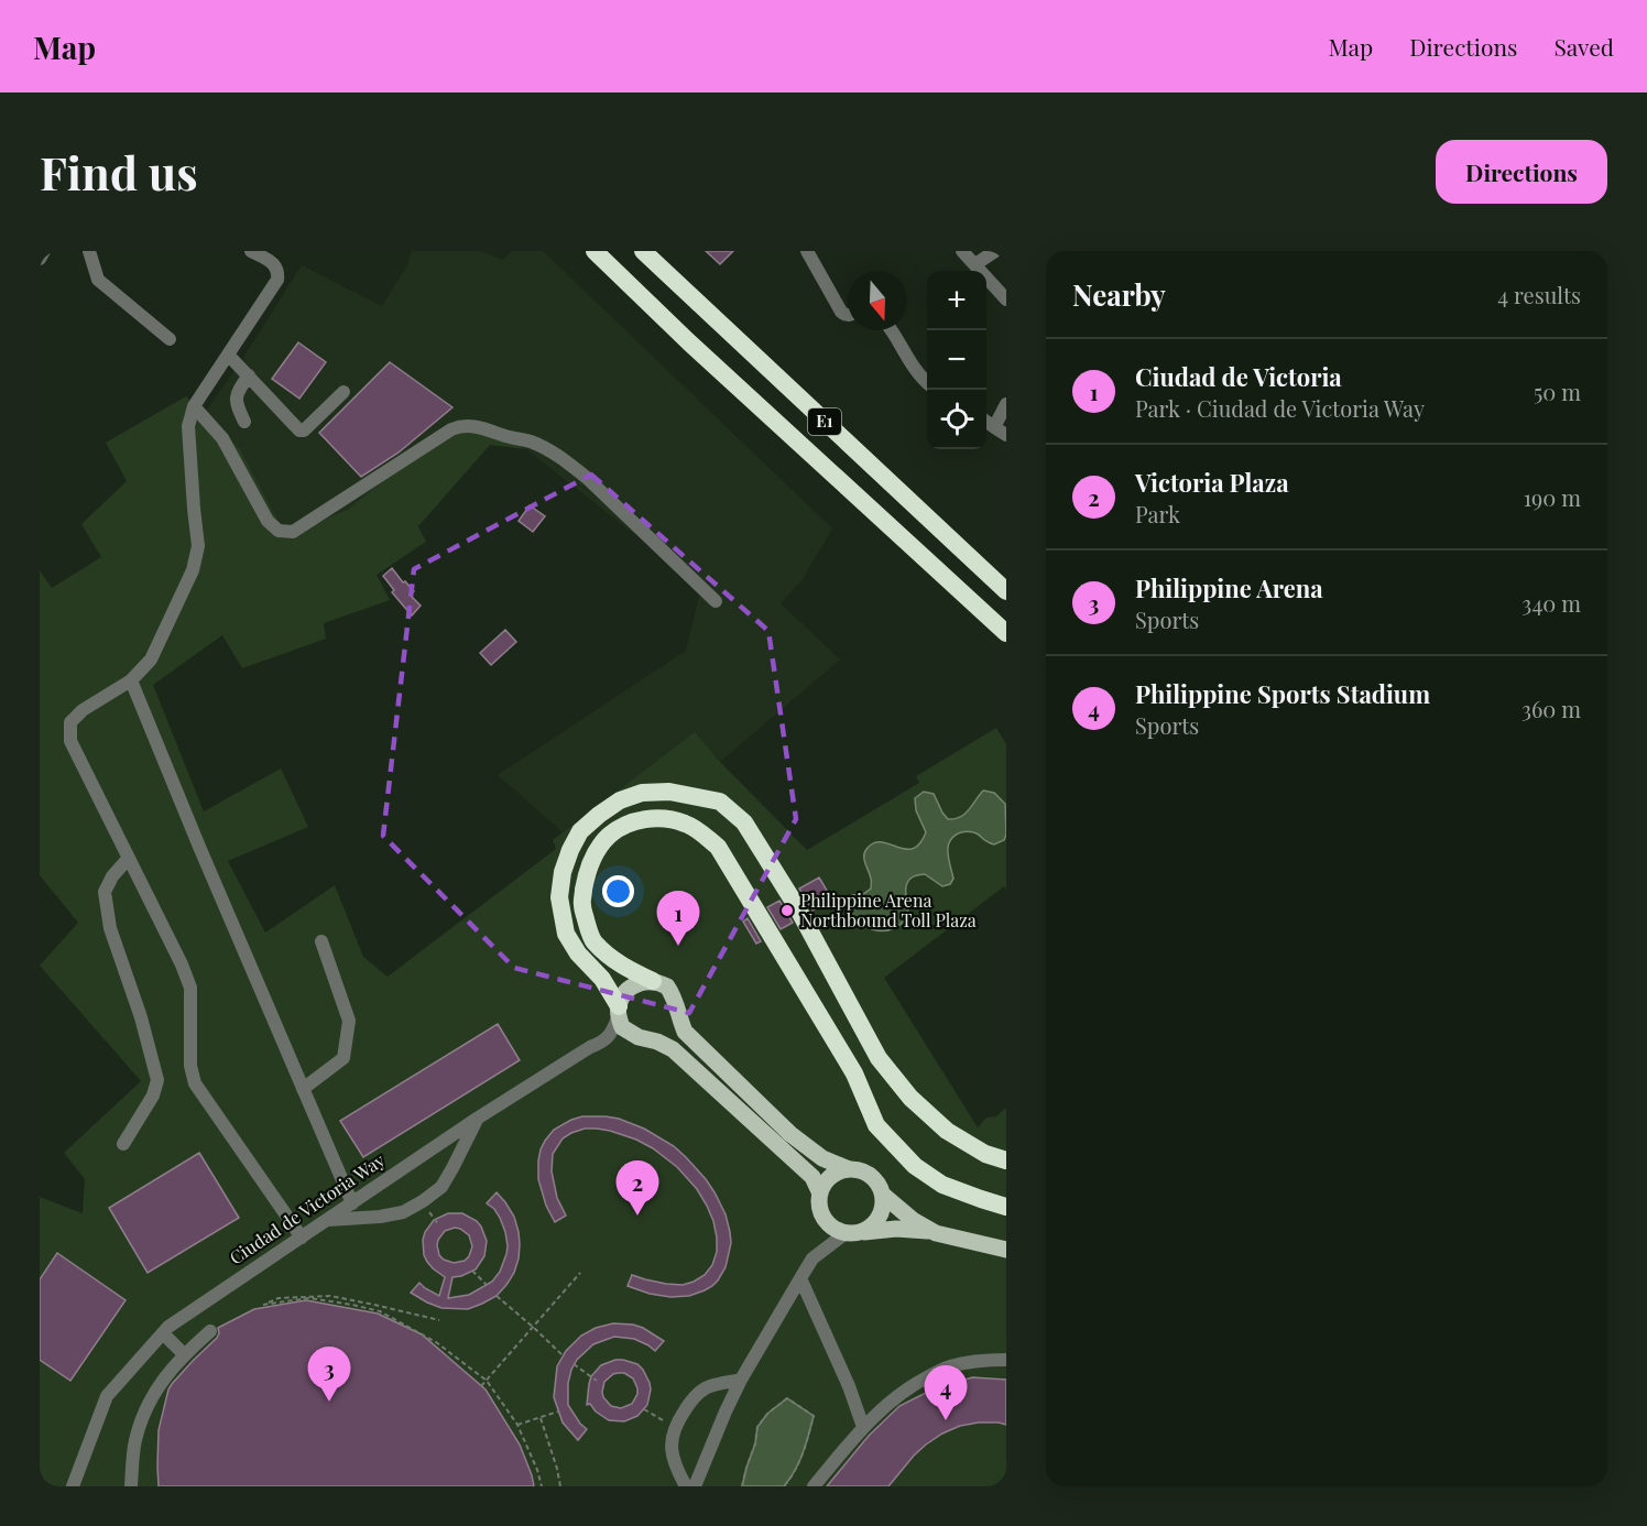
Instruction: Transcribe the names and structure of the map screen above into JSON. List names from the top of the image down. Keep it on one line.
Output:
{"streets":{"highway":["E1"],"street":["Ciudad de Victoria Way"]},"places":["Philippine Arena Northbound Toll Plaza"],"north":"bottom","page":{"header":"Map","nav":["Map","Directions","Saved"],"buttons":"Directions","title":"Find us","heading":["Nearby","4 results"],"map_buttons":["+","−"],"list":[{"mark":"1","name":"Ciudad de Victoria","note":"Park · Ciudad de Victoria Way","value":"50 m"},{"mark":"2","name":"Victoria Plaza","note":"Park","value":"190 m"},{"mark":"3","name":"Philippine Arena","note":"Sports","value":"340 m"},{"mark":"4","name":"Philippine Sports Stadium","note":"Sports","value":"360 m"}],"pins":["1","2","3","4"]}}
